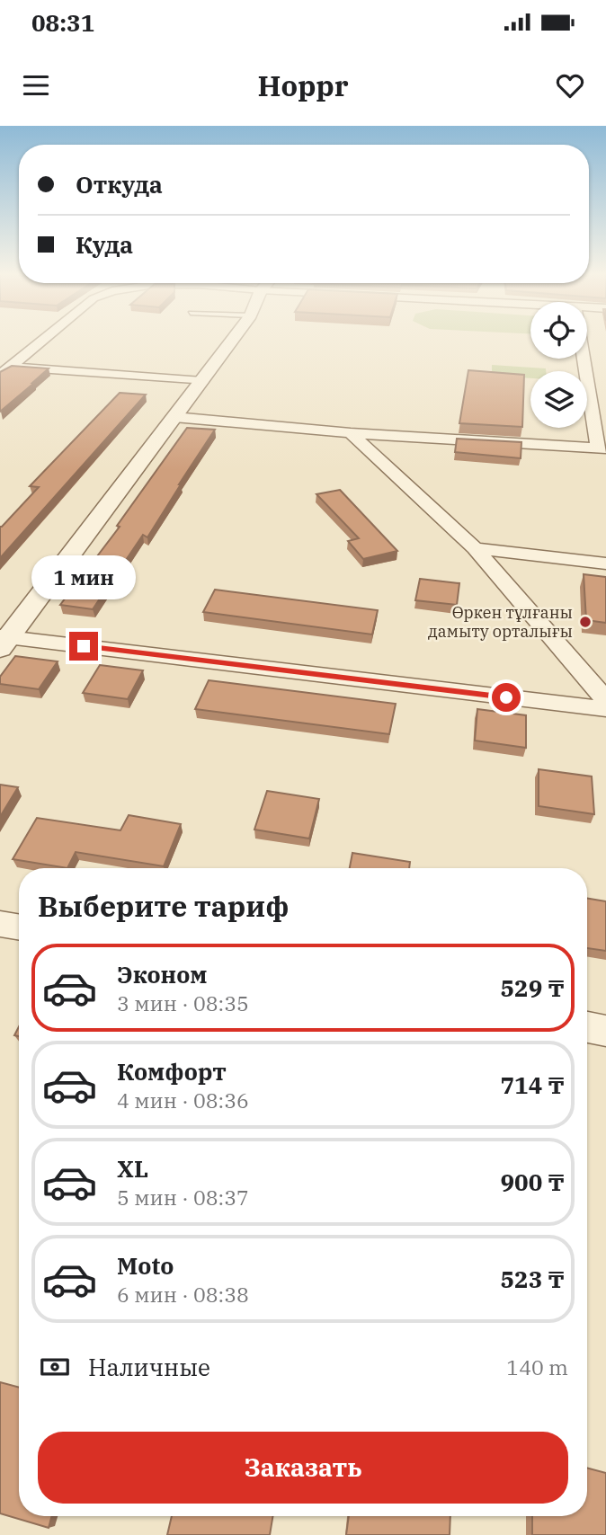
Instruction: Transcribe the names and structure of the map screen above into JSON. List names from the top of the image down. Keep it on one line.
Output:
{"places":["Өркен тұлғаны дамыту орталығы"],"page":{"status":"08:31","header":"Hoppr","banner":["Откуда","Куда"],"bubble":"1 мин","heading":"Выберите тариф","list":[{"name":"Эконом","note":"3 мин · 08:35","value":"529 ₸"},{"name":"Комфорт","note":"4 мин · 08:36","value":"714 ₸"},{"name":"XL","note":"5 мин · 08:37","value":"900 ₸"},{"name":"Moto","note":"6 мин · 08:38","value":"523 ₸"}],"pay":["Наличные","140 m"],"buttons":"Заказать"}}
